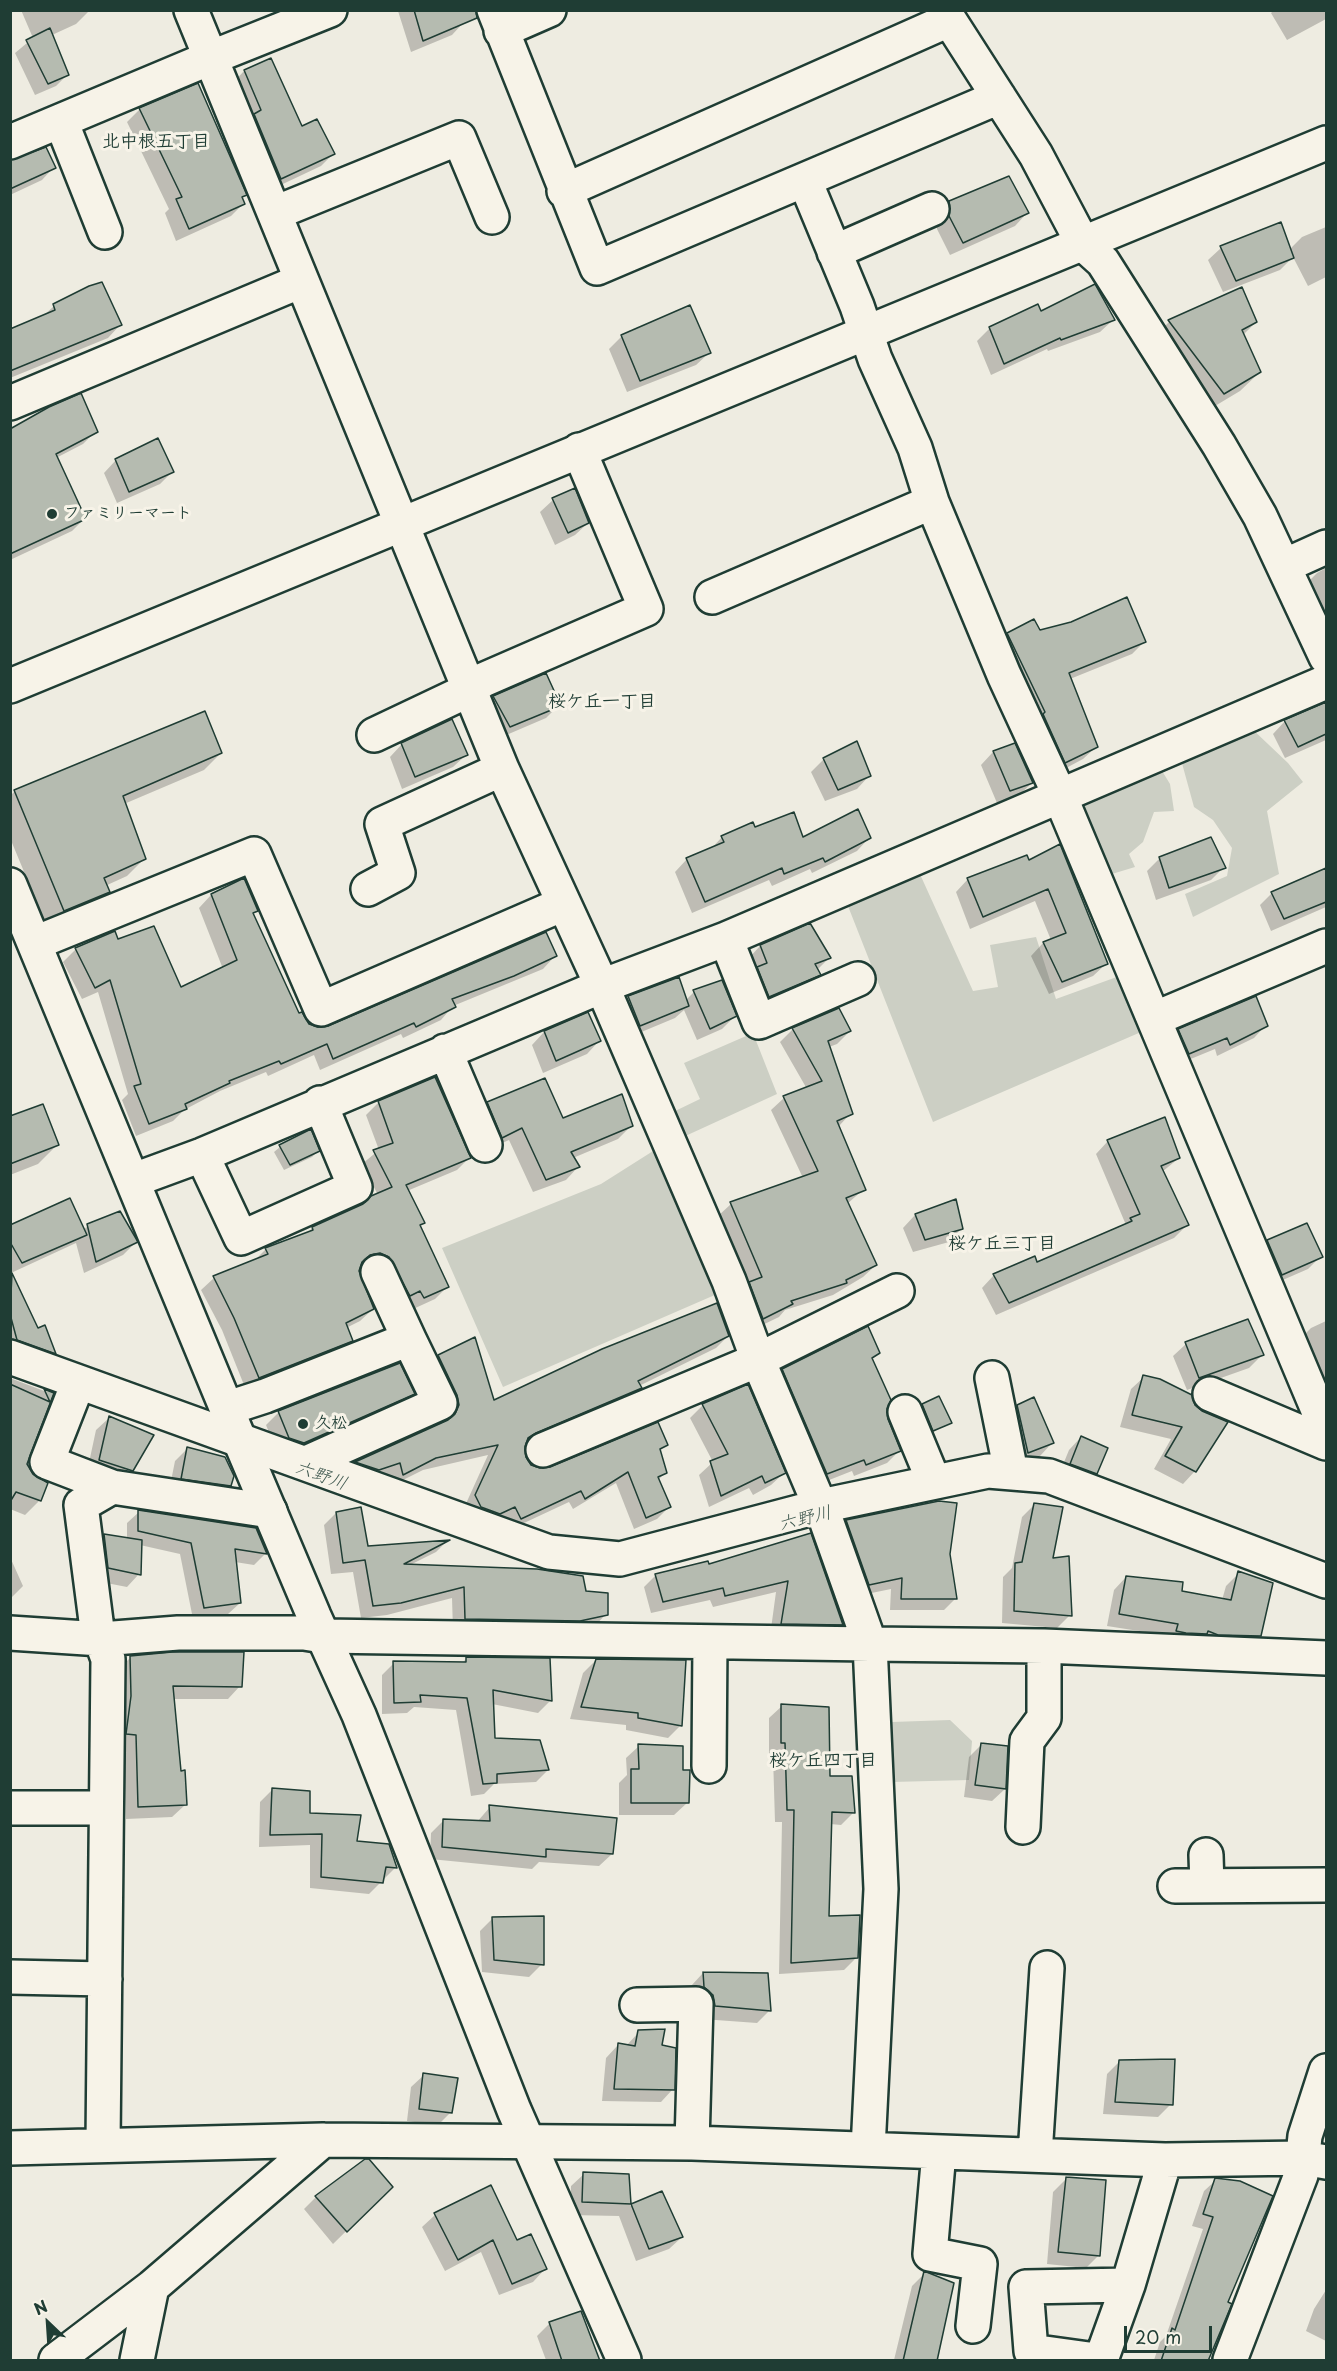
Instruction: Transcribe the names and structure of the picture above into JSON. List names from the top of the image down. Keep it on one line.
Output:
{"districts":["北中根五丁目","桜ケ丘一丁目","桜ケ丘三丁目","桜ケ丘四丁目"],"water":["六野川"],"places":["ファミリーマート","久松"],"scale_bar":"20 m","north":"top left"}
